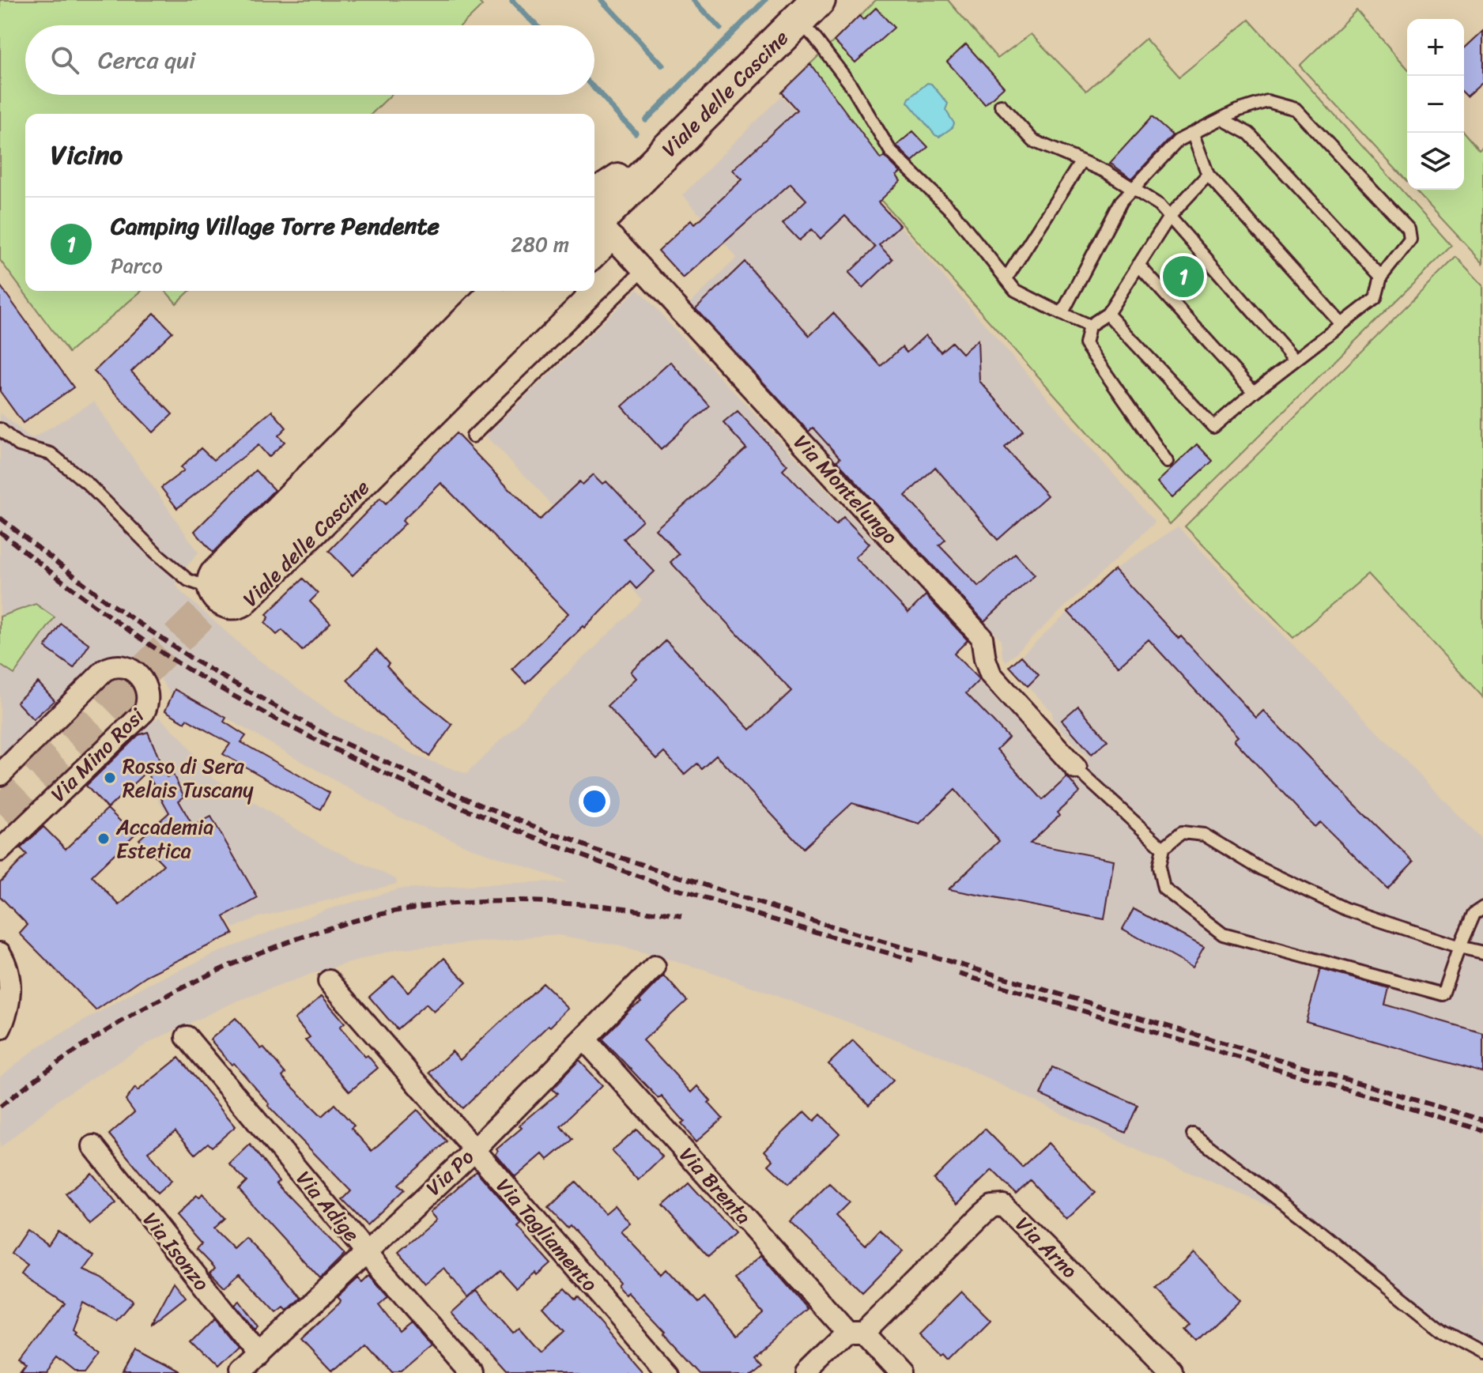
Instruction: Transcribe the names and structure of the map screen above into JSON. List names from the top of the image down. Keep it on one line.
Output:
{"streets":{"main road":["Viale delle Cascine"],"street":["Via Montelungo","Via Mino Rosi","Via Po","Via Brenta","Via Adige","Via Tagliamento","Via Arno","Via Isonzo"]},"crossings":[["Viale delle Cascine","Via Montelungo"],["Via Po","Via Brenta"],["Via Po","Via Adige"],["Via Po","Via Tagliamento"],["Via Po","Via Isonzo"],["Via Brenta","Via Arno"]],"places":["Rosso di Sera Relais Tuscany","Accademia Estetica"],"page":{"map_buttons":["+","−"],"search":"Cerca qui","heading":"Vicino","list":[{"mark":"1","name":"Camping Village Torre Pendente","note":"Parco","value":"280 m"}],"pins":"1"}}
